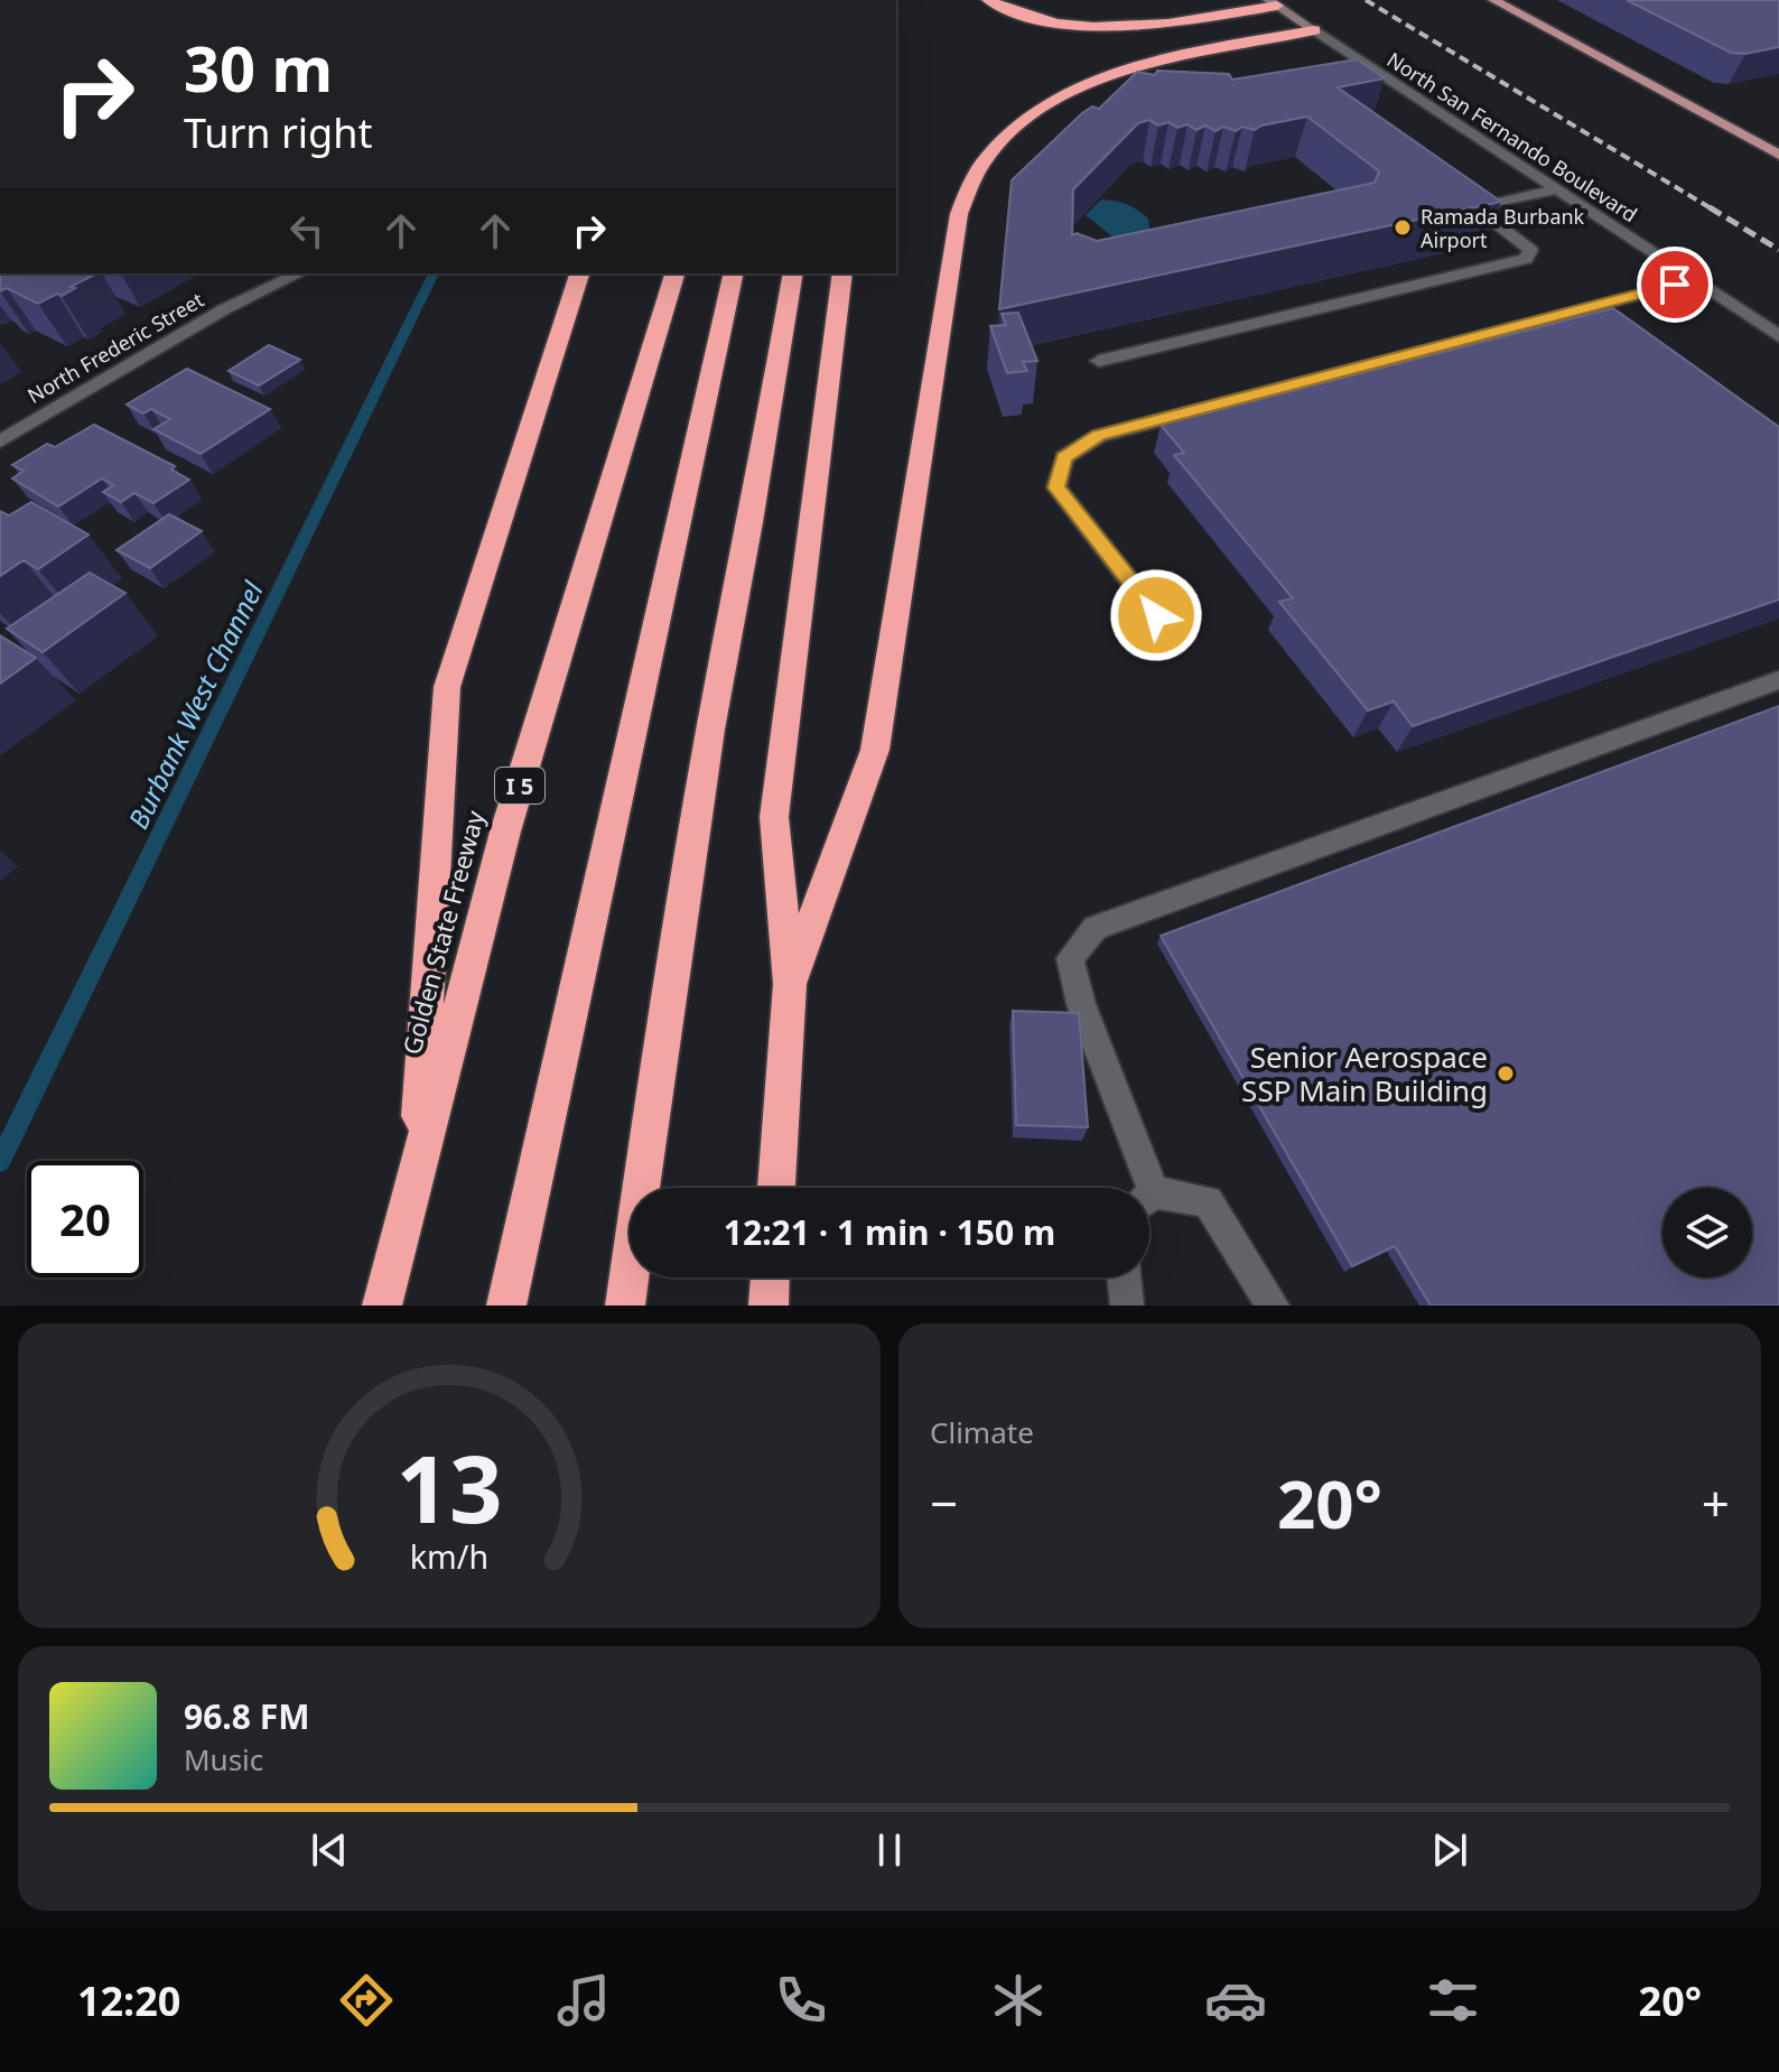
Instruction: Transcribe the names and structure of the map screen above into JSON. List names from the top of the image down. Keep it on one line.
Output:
{"streets":{"highway":["I 5","Golden State Freeway"],"main road":["North San Fernando Boulevard"],"street":["North Frederic Street"]},"water":["Burbank West Channel"],"places":["Ramada Burbank Airport","Senior Aerospace SSP Main Building"],"page":{"turn":["30 m","Turn right"],"limit":"20","trip":"12:21 · 1 min · 150 m","tile":"Climate","heat":["−","20°","+"],"song":["96.8 FM","Music"],"tabs":["12:20","20°"],"gauge":["13","km/h"]}}
